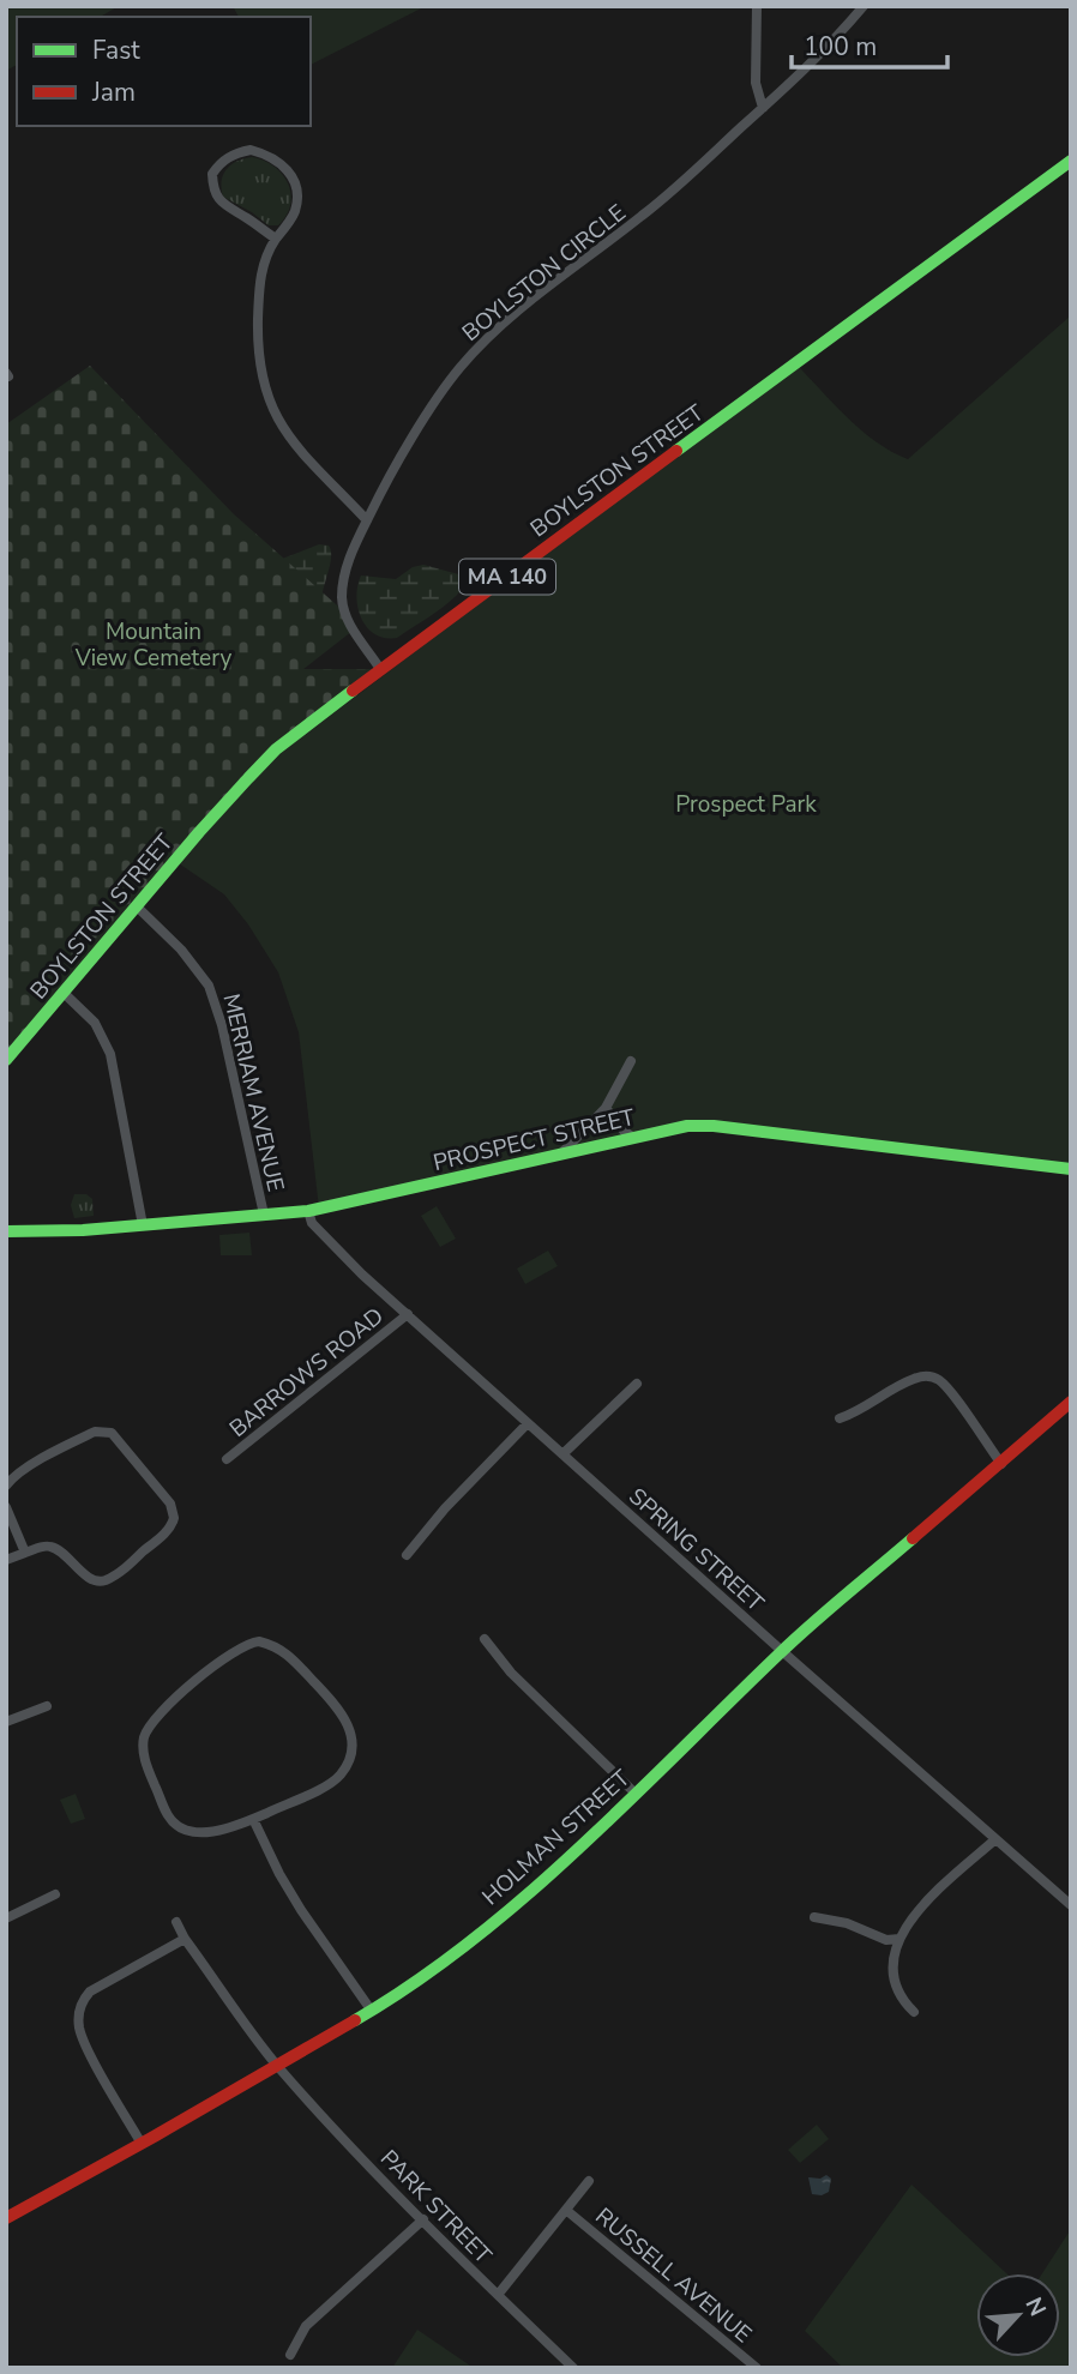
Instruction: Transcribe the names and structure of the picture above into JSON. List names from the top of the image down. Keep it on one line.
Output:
{"streets":{"street":["BOYLSTON CIRCLE","BOYLSTON STREET","MA 140","MERRIAM AVENUE","PROSPECT STREET","BARROWS ROAD","SPRING STREET","HOLMAN STREET","PARK STREET","RUSSELL AVENUE"]},"crossings":[["BOYLSTON CIRCLE","BOYLSTON STREET"],["BOYLSTON STREET","MERRIAM AVENUE"],["MERRIAM AVENUE","PROSPECT STREET"],["PROSPECT STREET","SPRING STREET"],["BARROWS ROAD","SPRING STREET"],["SPRING STREET","HOLMAN STREET"],["HOLMAN STREET","PARK STREET"]],"parks":["Mountain View Cemetery","Prospect Park"],"legend":["Fast","Jam"],"scale_bar":"100 m","north":"top right"}
